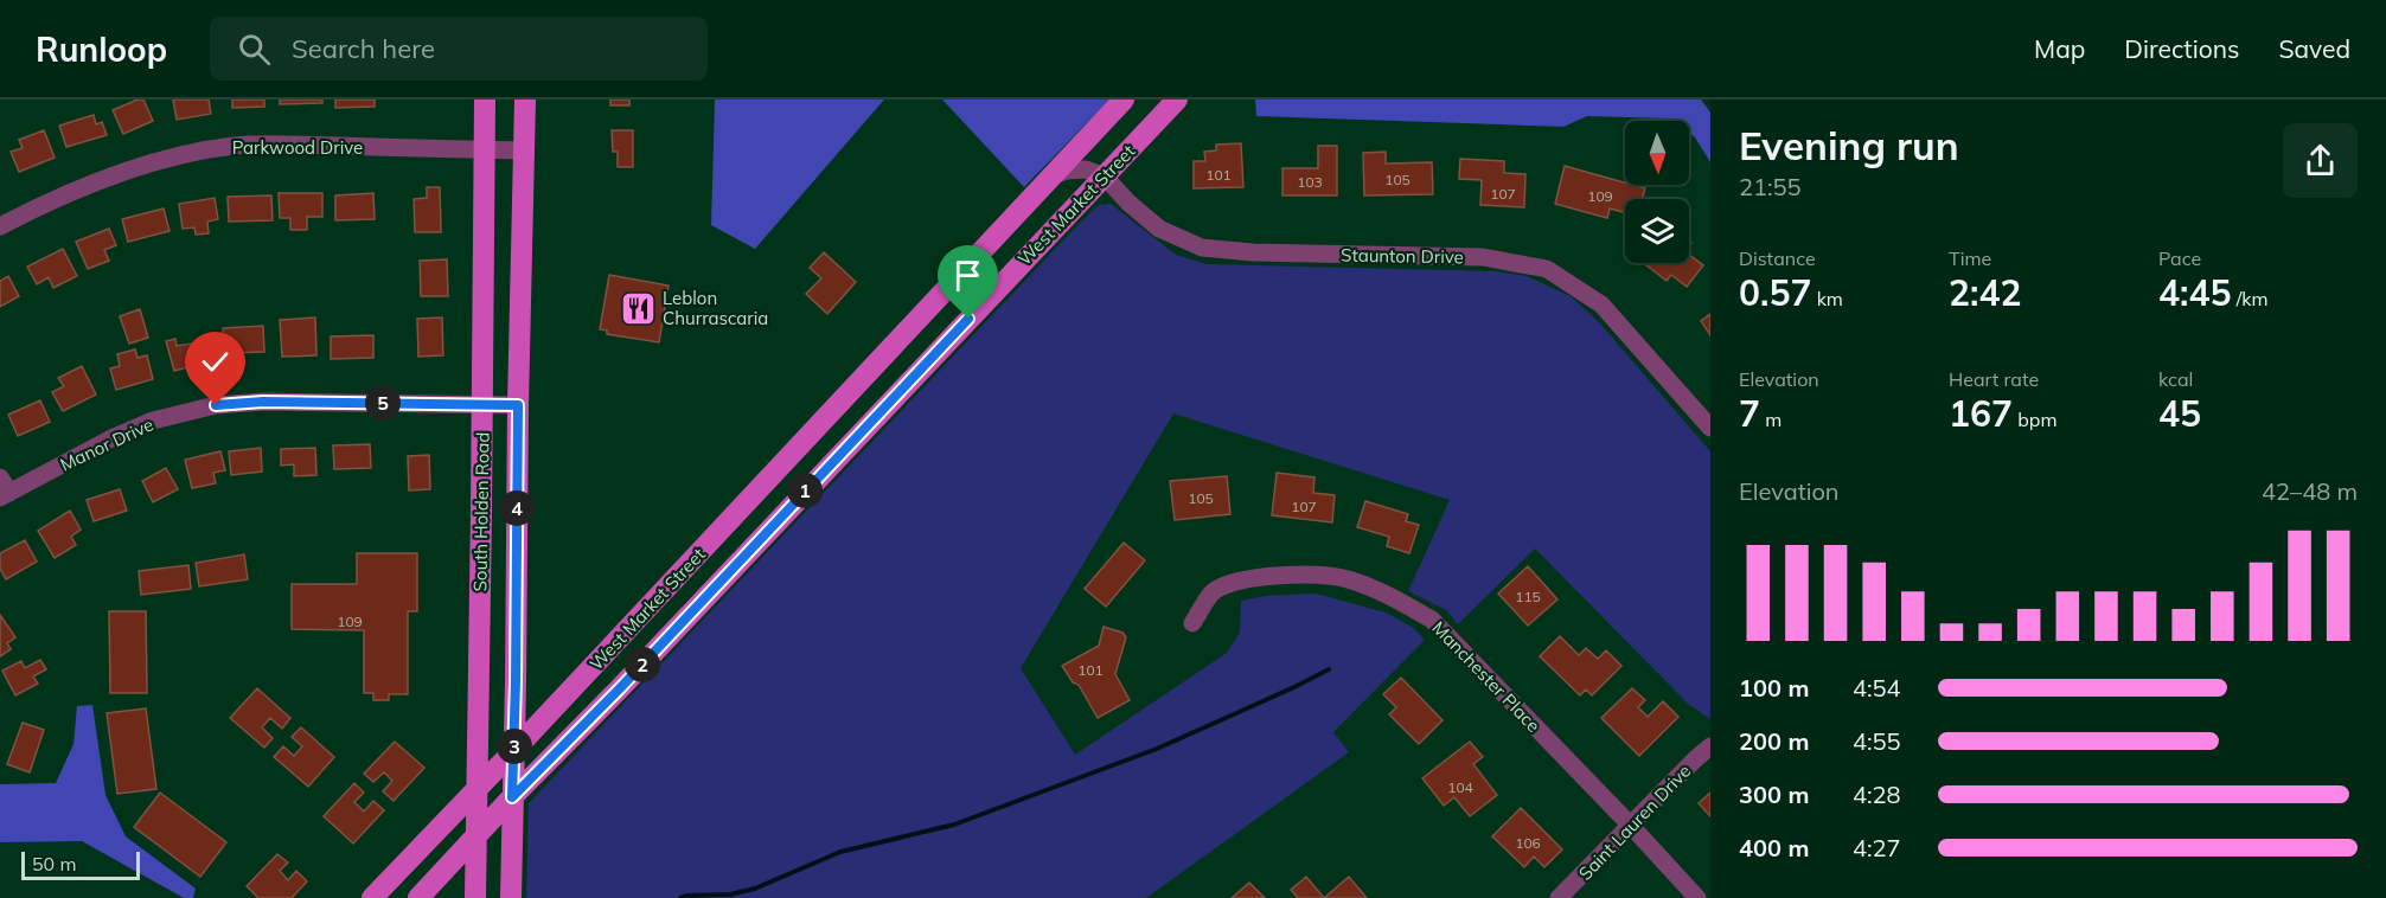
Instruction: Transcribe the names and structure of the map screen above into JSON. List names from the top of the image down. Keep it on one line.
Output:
{"streets":{"main road":["West Market Street","South Holden Road"],"street":["Parkwood Drive","Staunton Drive","Manor Drive","Manchester Place","Saint Lauren Drive"]},"crossings":[["Parkwood Drive","South Holden Road"],["West Market Street","Staunton Drive"],["West Market Street","South Holden Road"],["Manor Drive","South Holden Road"],["Manchester Place","Saint Lauren Drive"]],"places":{"restaurant":["Leblon Churrascaria"]},"house_numbers":["101","105","103","107","109","105","107","115","109","101","104","106"],"scale_bar":"50 m","north":"bottom","page":{"header":"Runloop","search":"Search here","nav":["Map","Directions","Saved"],"heading":["Evening run","21:55"],"stats":[["Distance","0.57 km"],["Time","2:42"],["Pace","4:45 /km"],["Elevation","7 m"],["Heart rate","167 bpm"],["kcal","45"]],"pins":["5","1","4","2","3"],"chart":["Elevation","42–48 m"],"list":[{"name":"100 m","note":"4:54"},{"name":"200 m","note":"4:55"},{"name":"300 m","note":"4:28"},{"name":"400 m","note":"4:27"}],"scale":"50 m"}}
